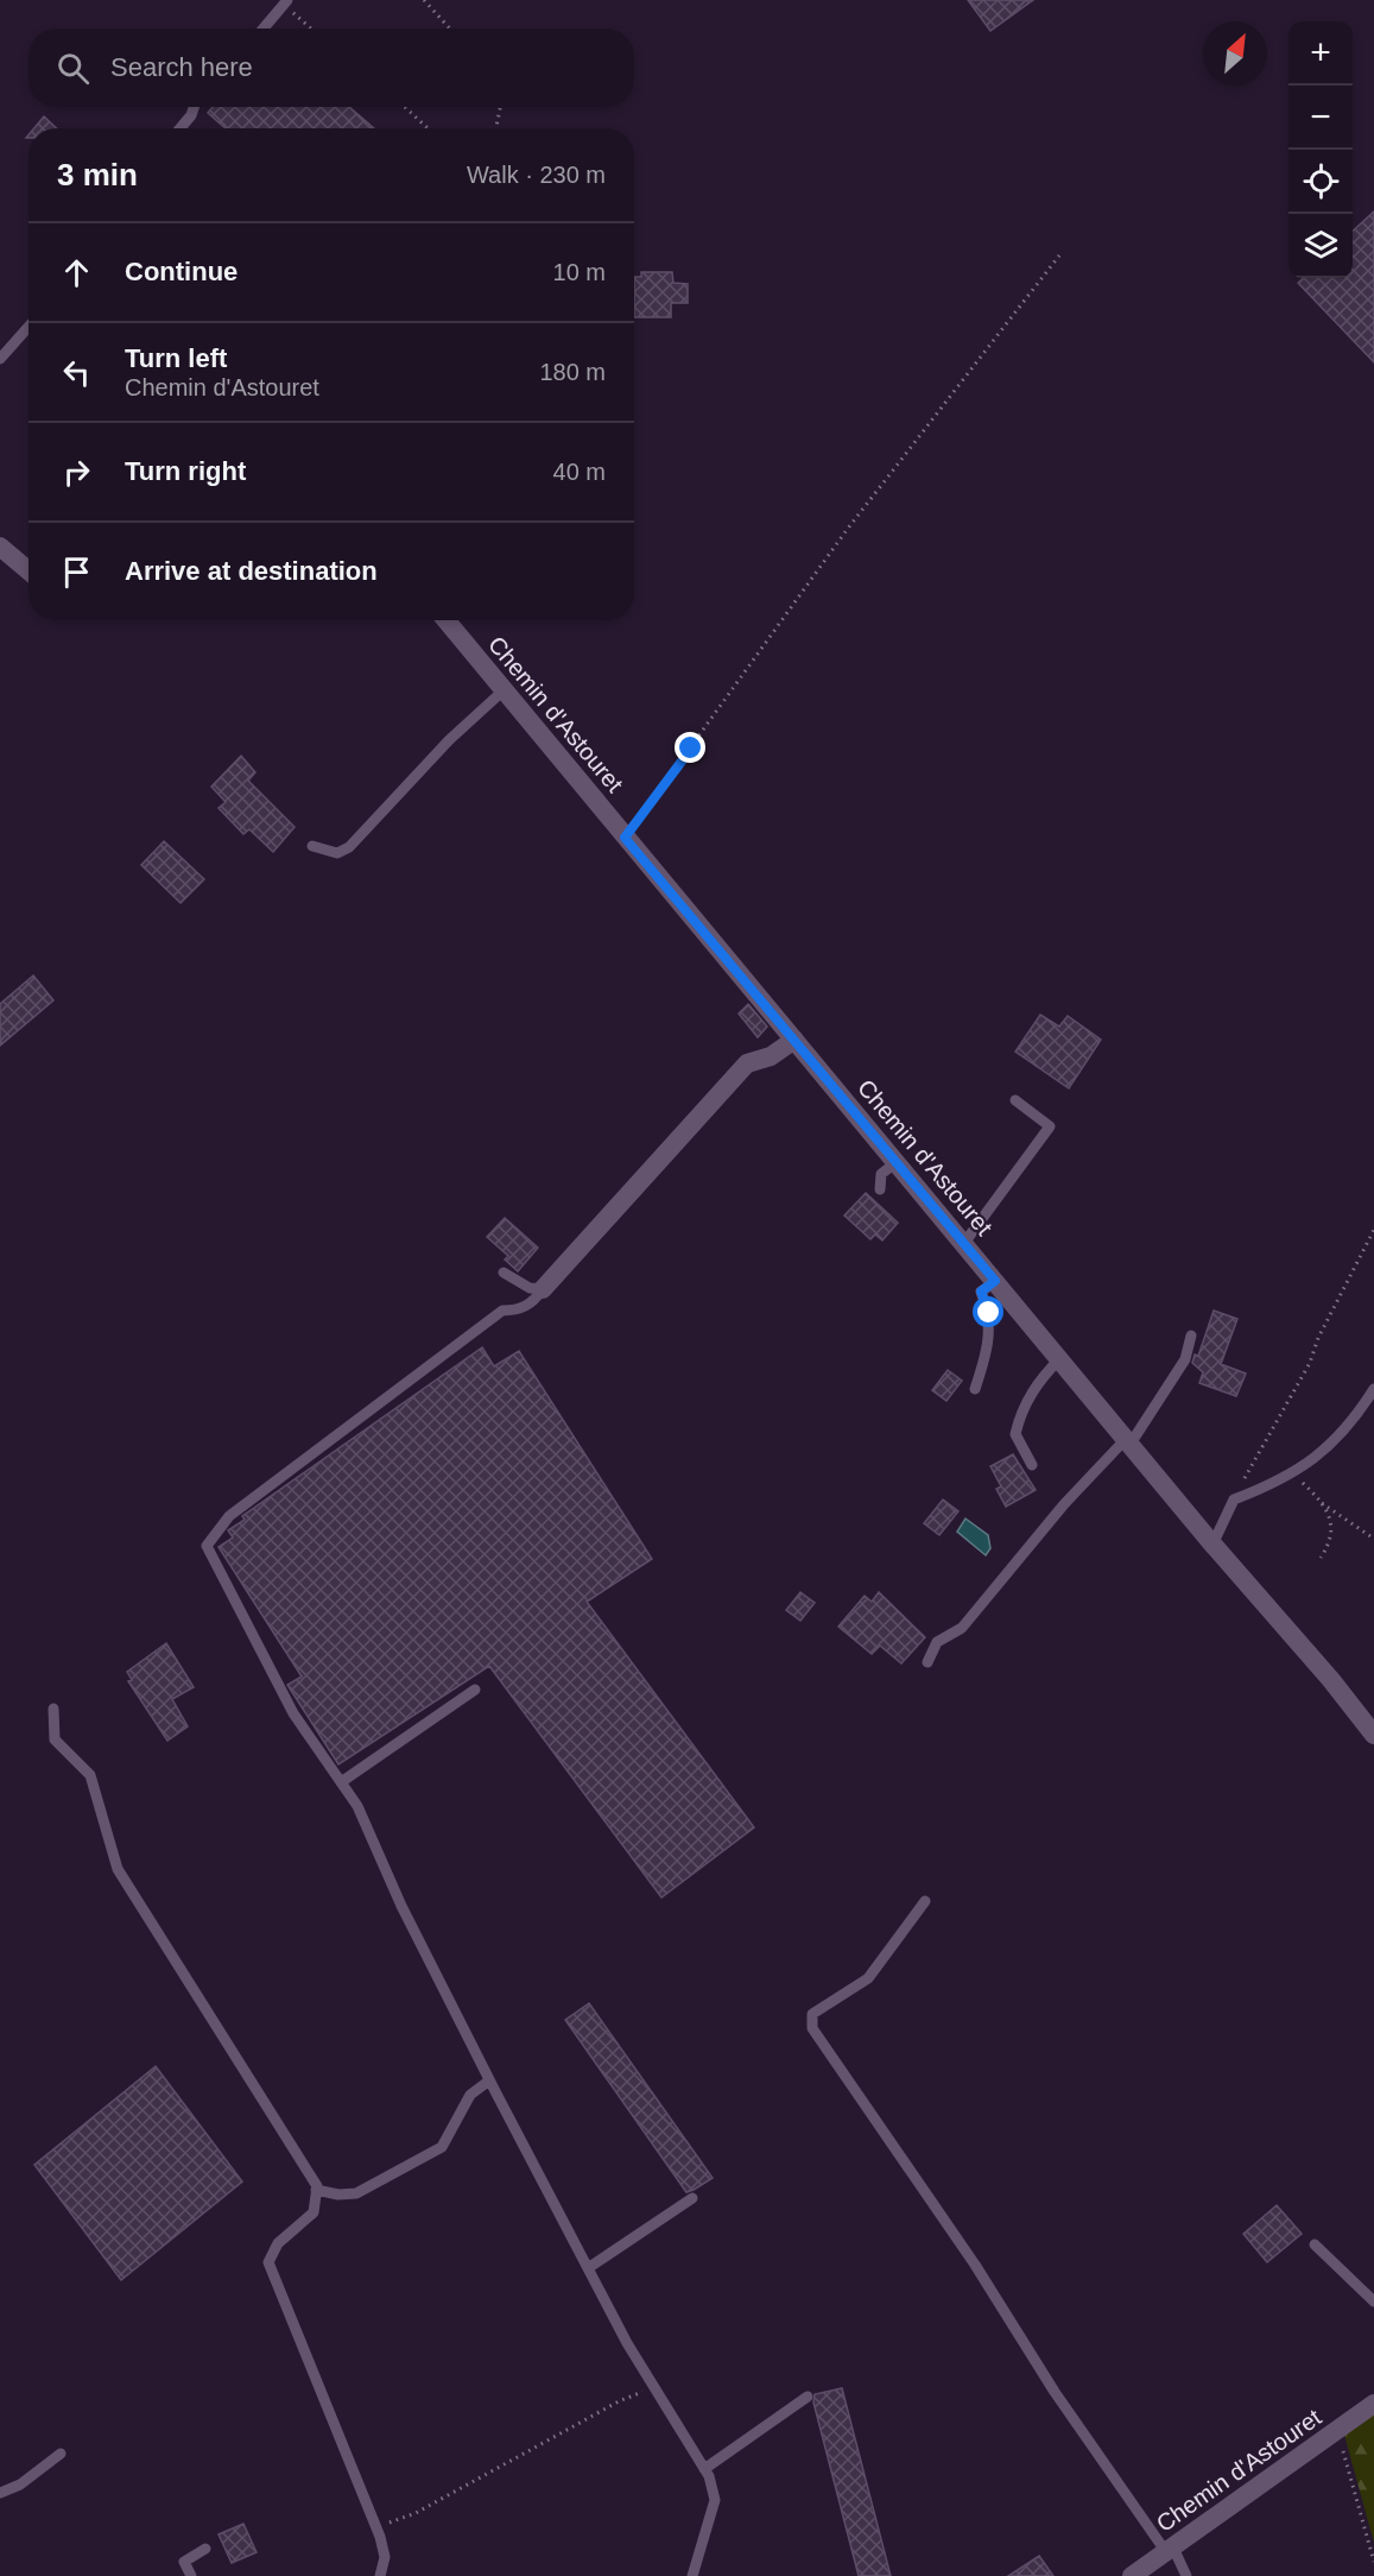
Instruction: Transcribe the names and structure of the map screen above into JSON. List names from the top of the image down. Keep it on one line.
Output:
{"streets":{"street":["Chemin d'Astouret"]},"north":"top right","page":{"map_buttons":["+","−"],"search":"Search here","heading":["3 min","Walk · 230 m"],"list":[["Continue","10 m"],["Turn left","Chemin d'Astouret","180 m"],["Turn right","40 m"],"Arrive at destination"]}}
